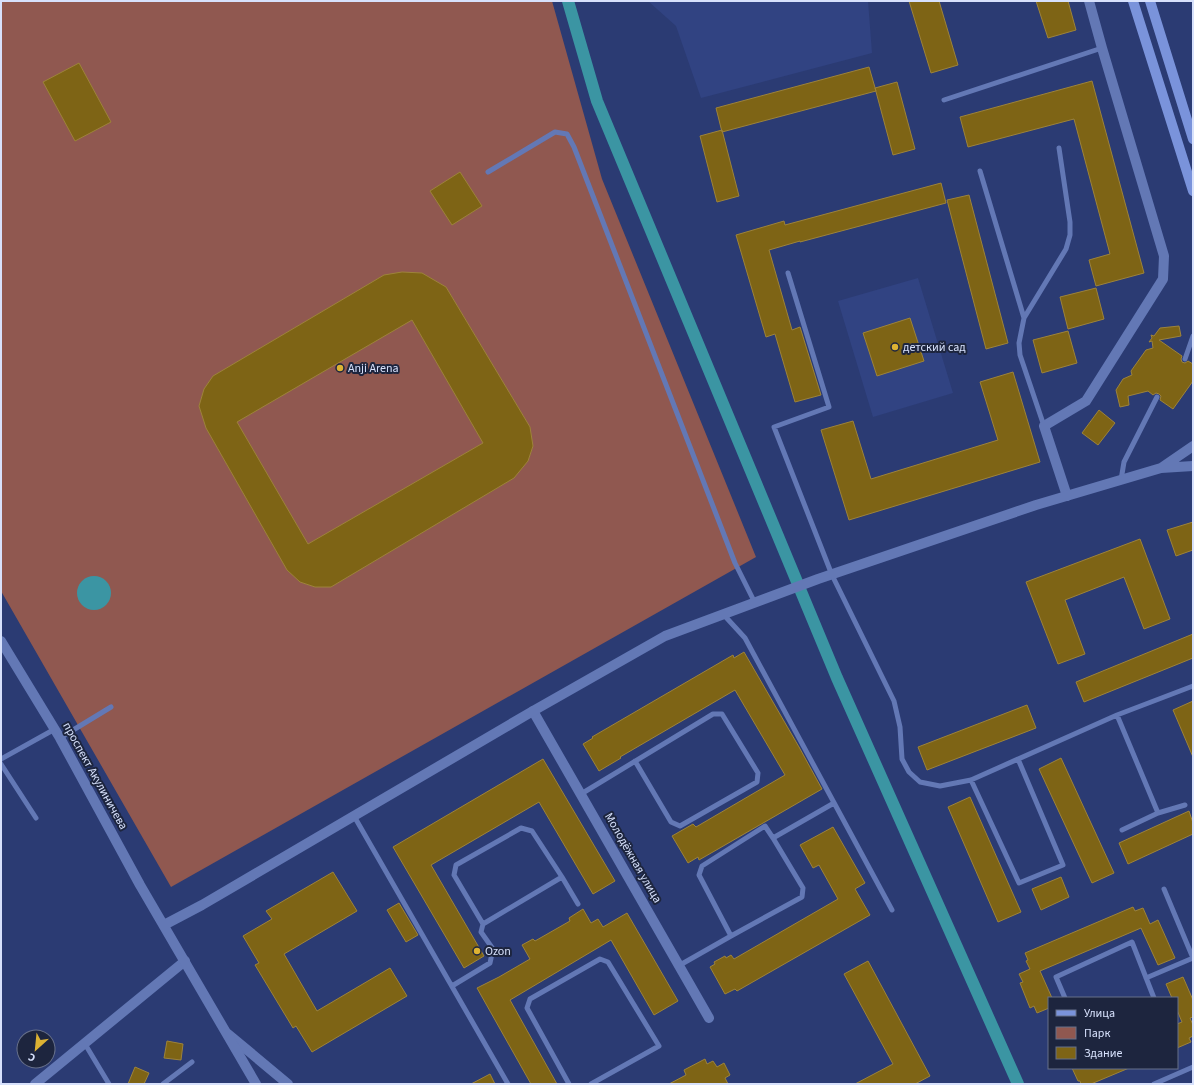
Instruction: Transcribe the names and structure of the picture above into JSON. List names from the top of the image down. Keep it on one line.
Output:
{"streets":{"street":["проспект Акулиничева","Молодёжная улица"]},"places":["детский сад","Anji Arena","Ozon"],"legend":["Улица","Парк","Здание"],"north":"bottom left"}
